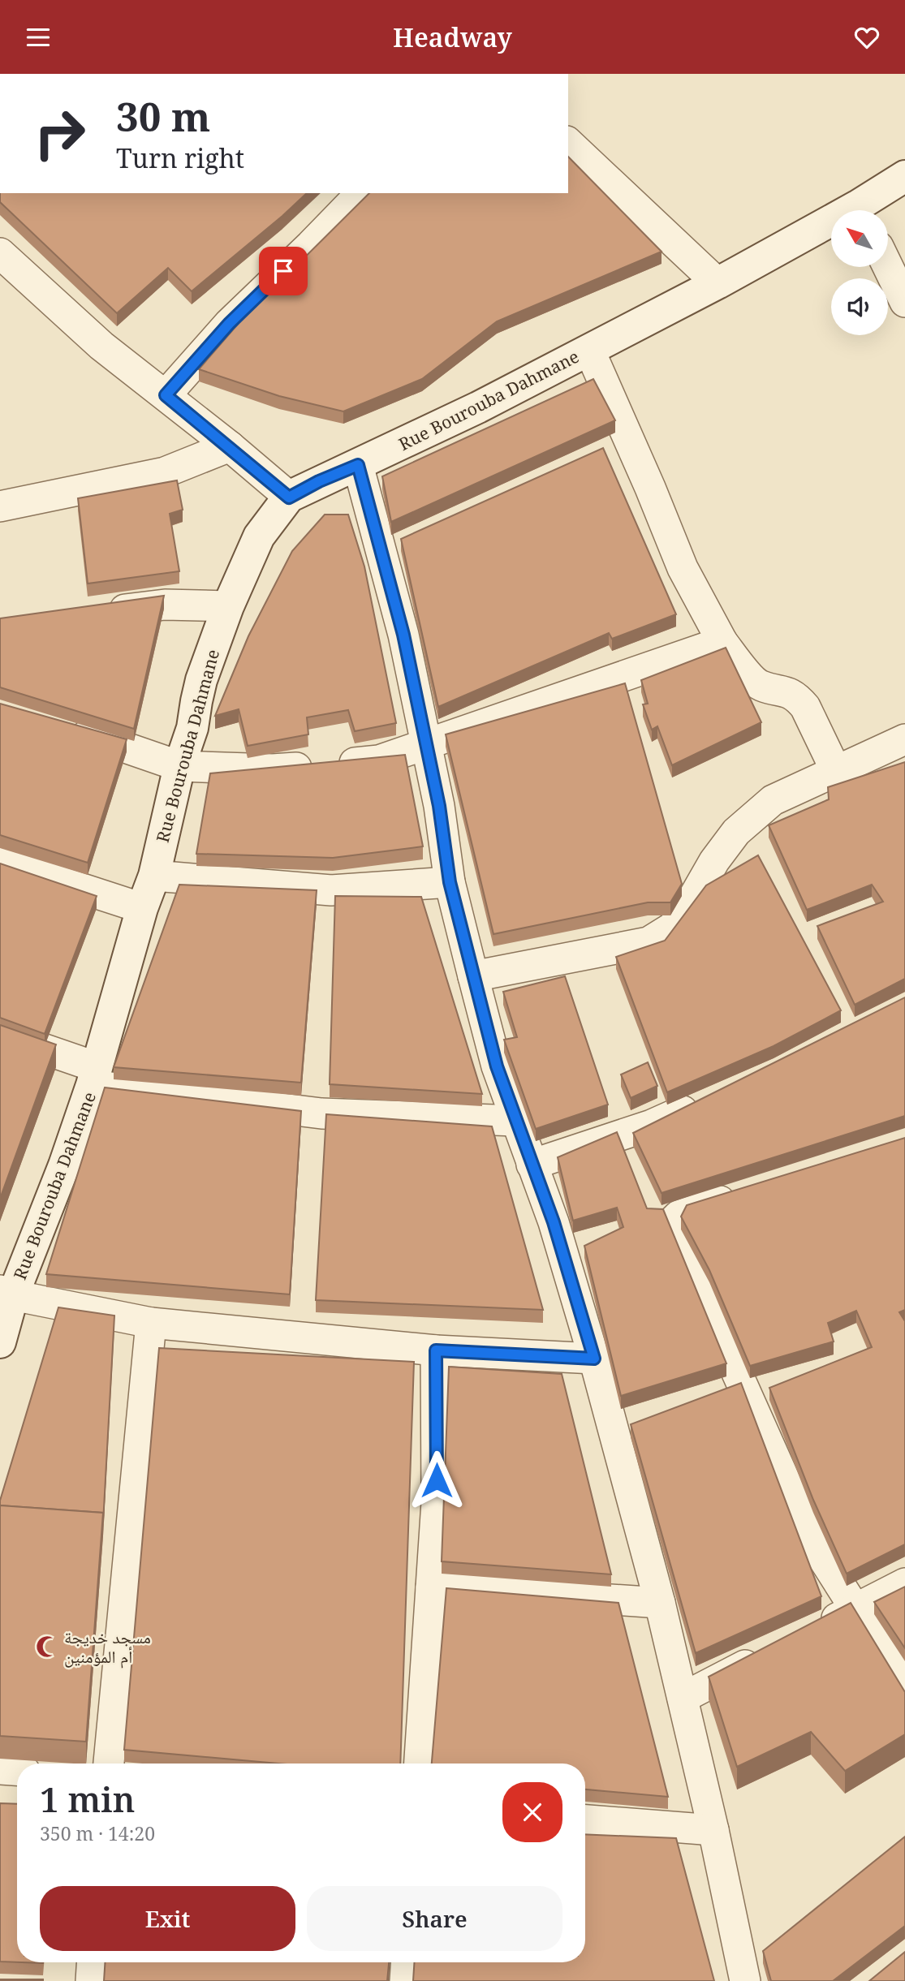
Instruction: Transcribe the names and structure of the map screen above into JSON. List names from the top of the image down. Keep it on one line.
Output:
{"streets":{"street":["Rue Bourouba Dahmane"]},"places":{"mosque":["مسجد خديجة أم المؤمنين"]},"north":"top left","page":{"header":"Headway","turn":["30 m","Turn right"],"heading":["1 min","350 m · 14:20"],"buttons":["Exit","Share"]}}
